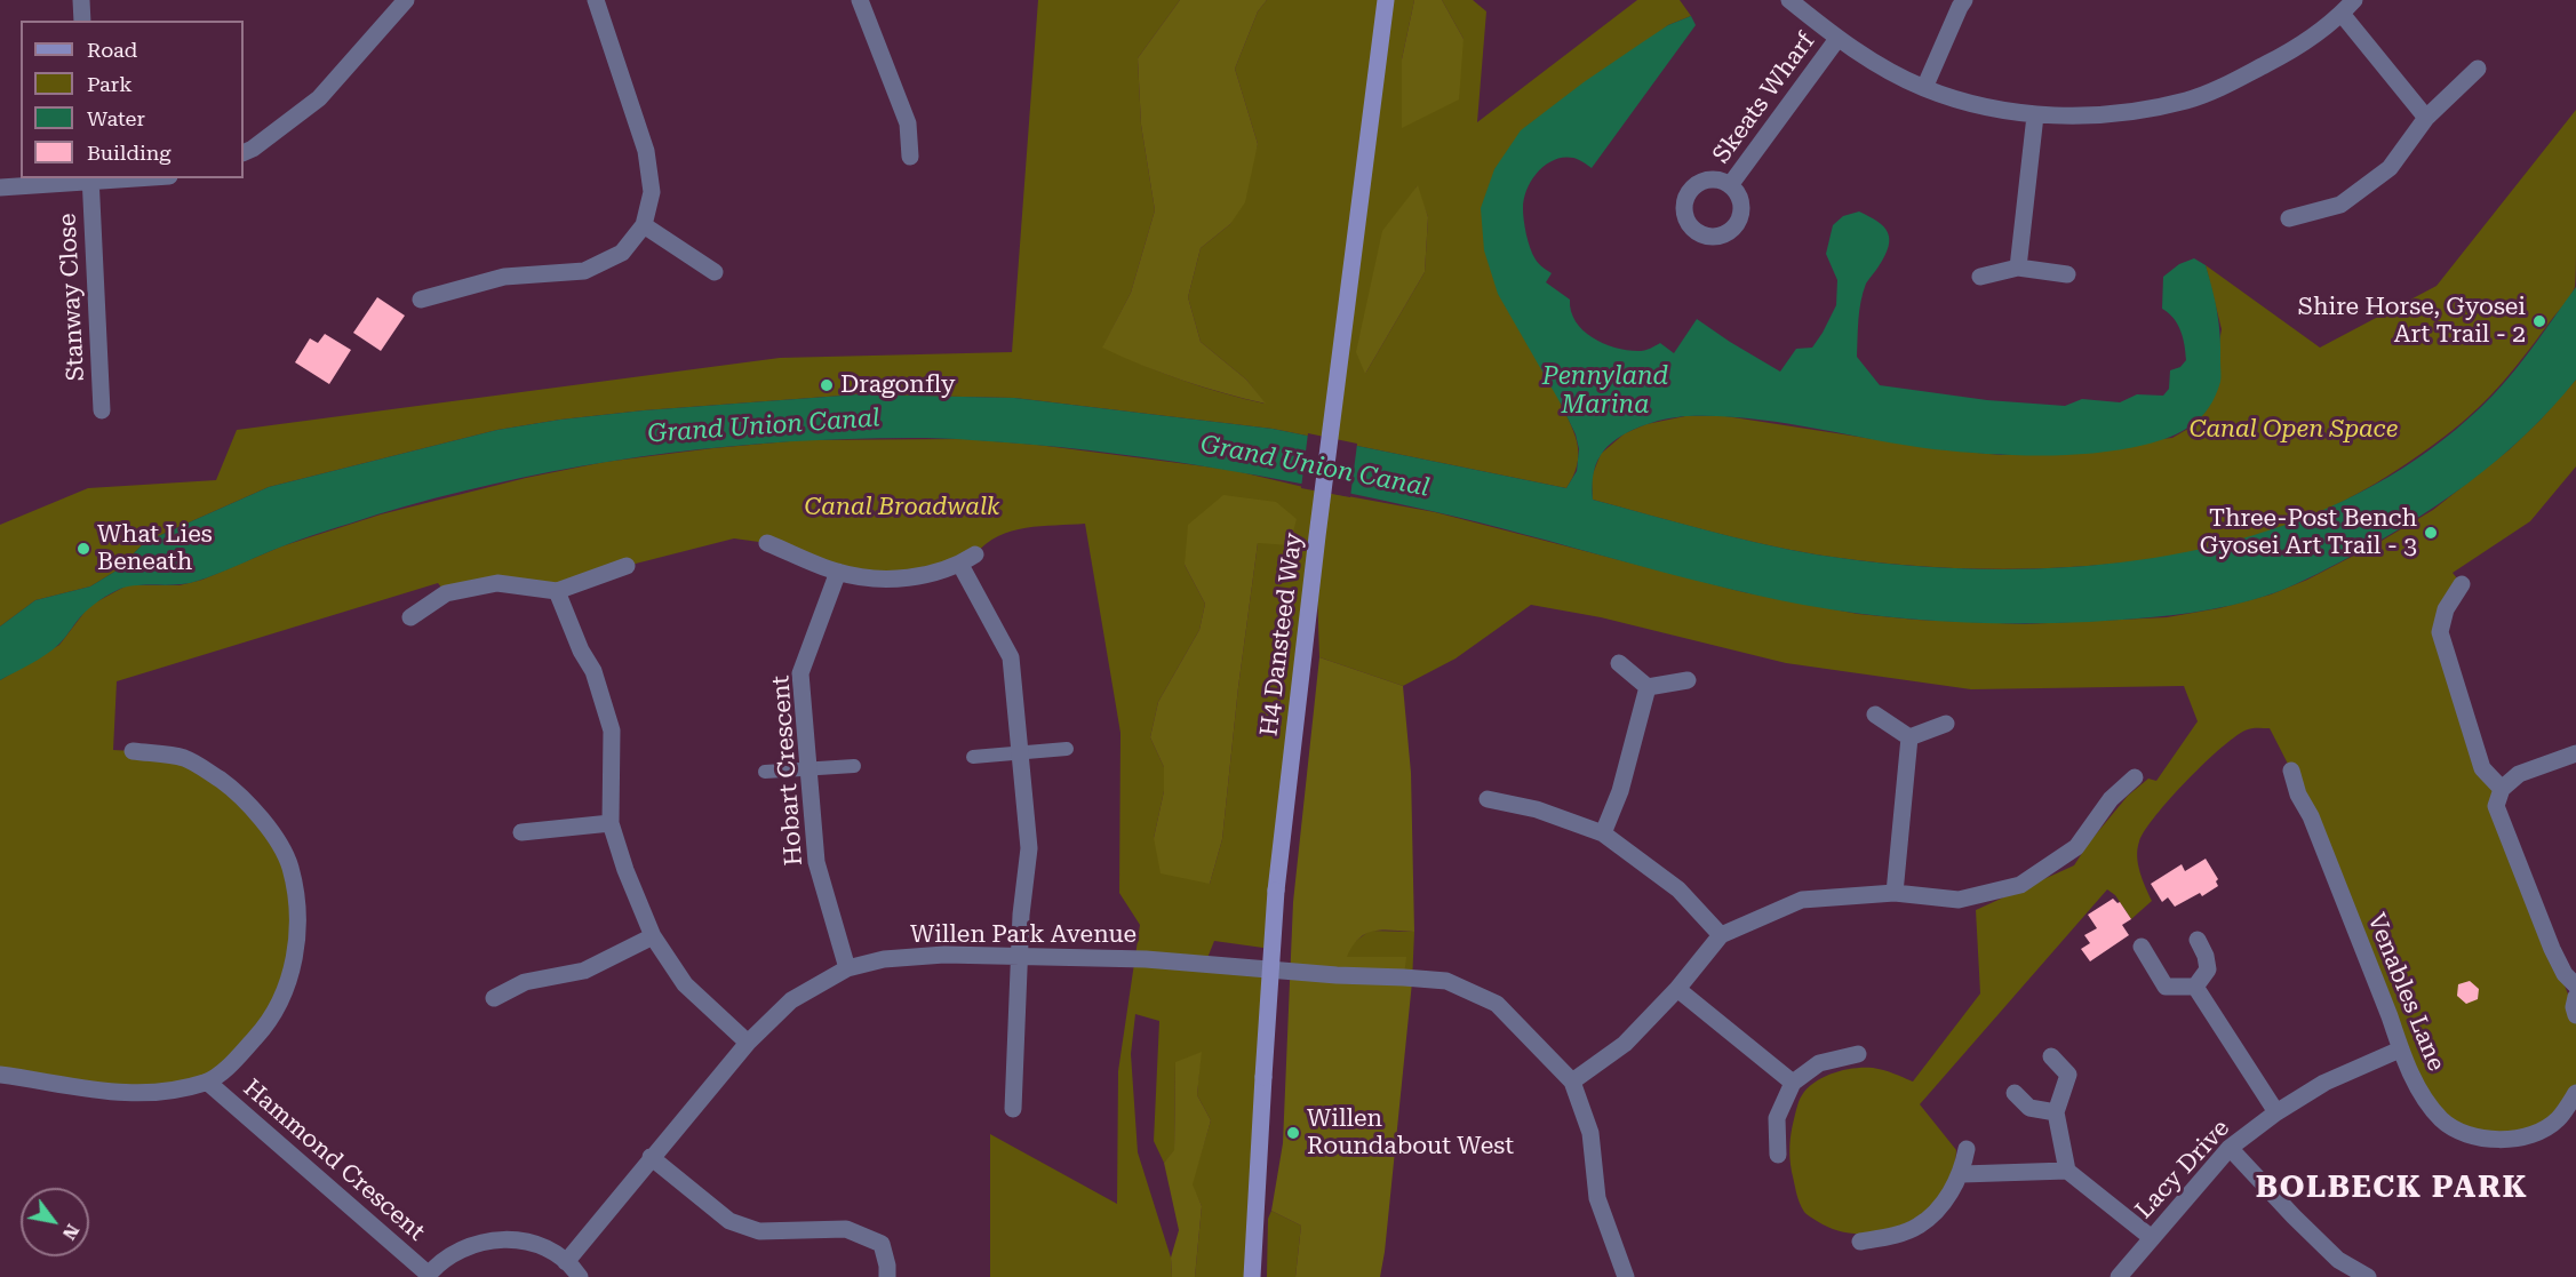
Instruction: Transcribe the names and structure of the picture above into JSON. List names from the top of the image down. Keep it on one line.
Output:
{"streets":{"street":["Skeats Wharf","Stanway Close","H4 Dansteed Way","Hobart Crescent","Willen Park Avenue","Venables Lane","Hammond Crescent","Lacy Drive"]},"crossings":[["Hobart Crescent","Willen Park Avenue"],["Venables Lane","Lacy Drive"]],"districts":["BOLBECK PARK"],"water":["Pennyland Marina","Grand Union Canal"],"parks":["Canal Open Space","Canal Broadwalk"],"places":["Shire Horse, Gyosei Art Trail - 2","Dragonfly","Three-Post Bench Gyosei Art Trail - 3","What Lies Beneath","Willen Roundabout West"],"legend":["Road","Park","Water","Building"],"north":"bottom right"}
